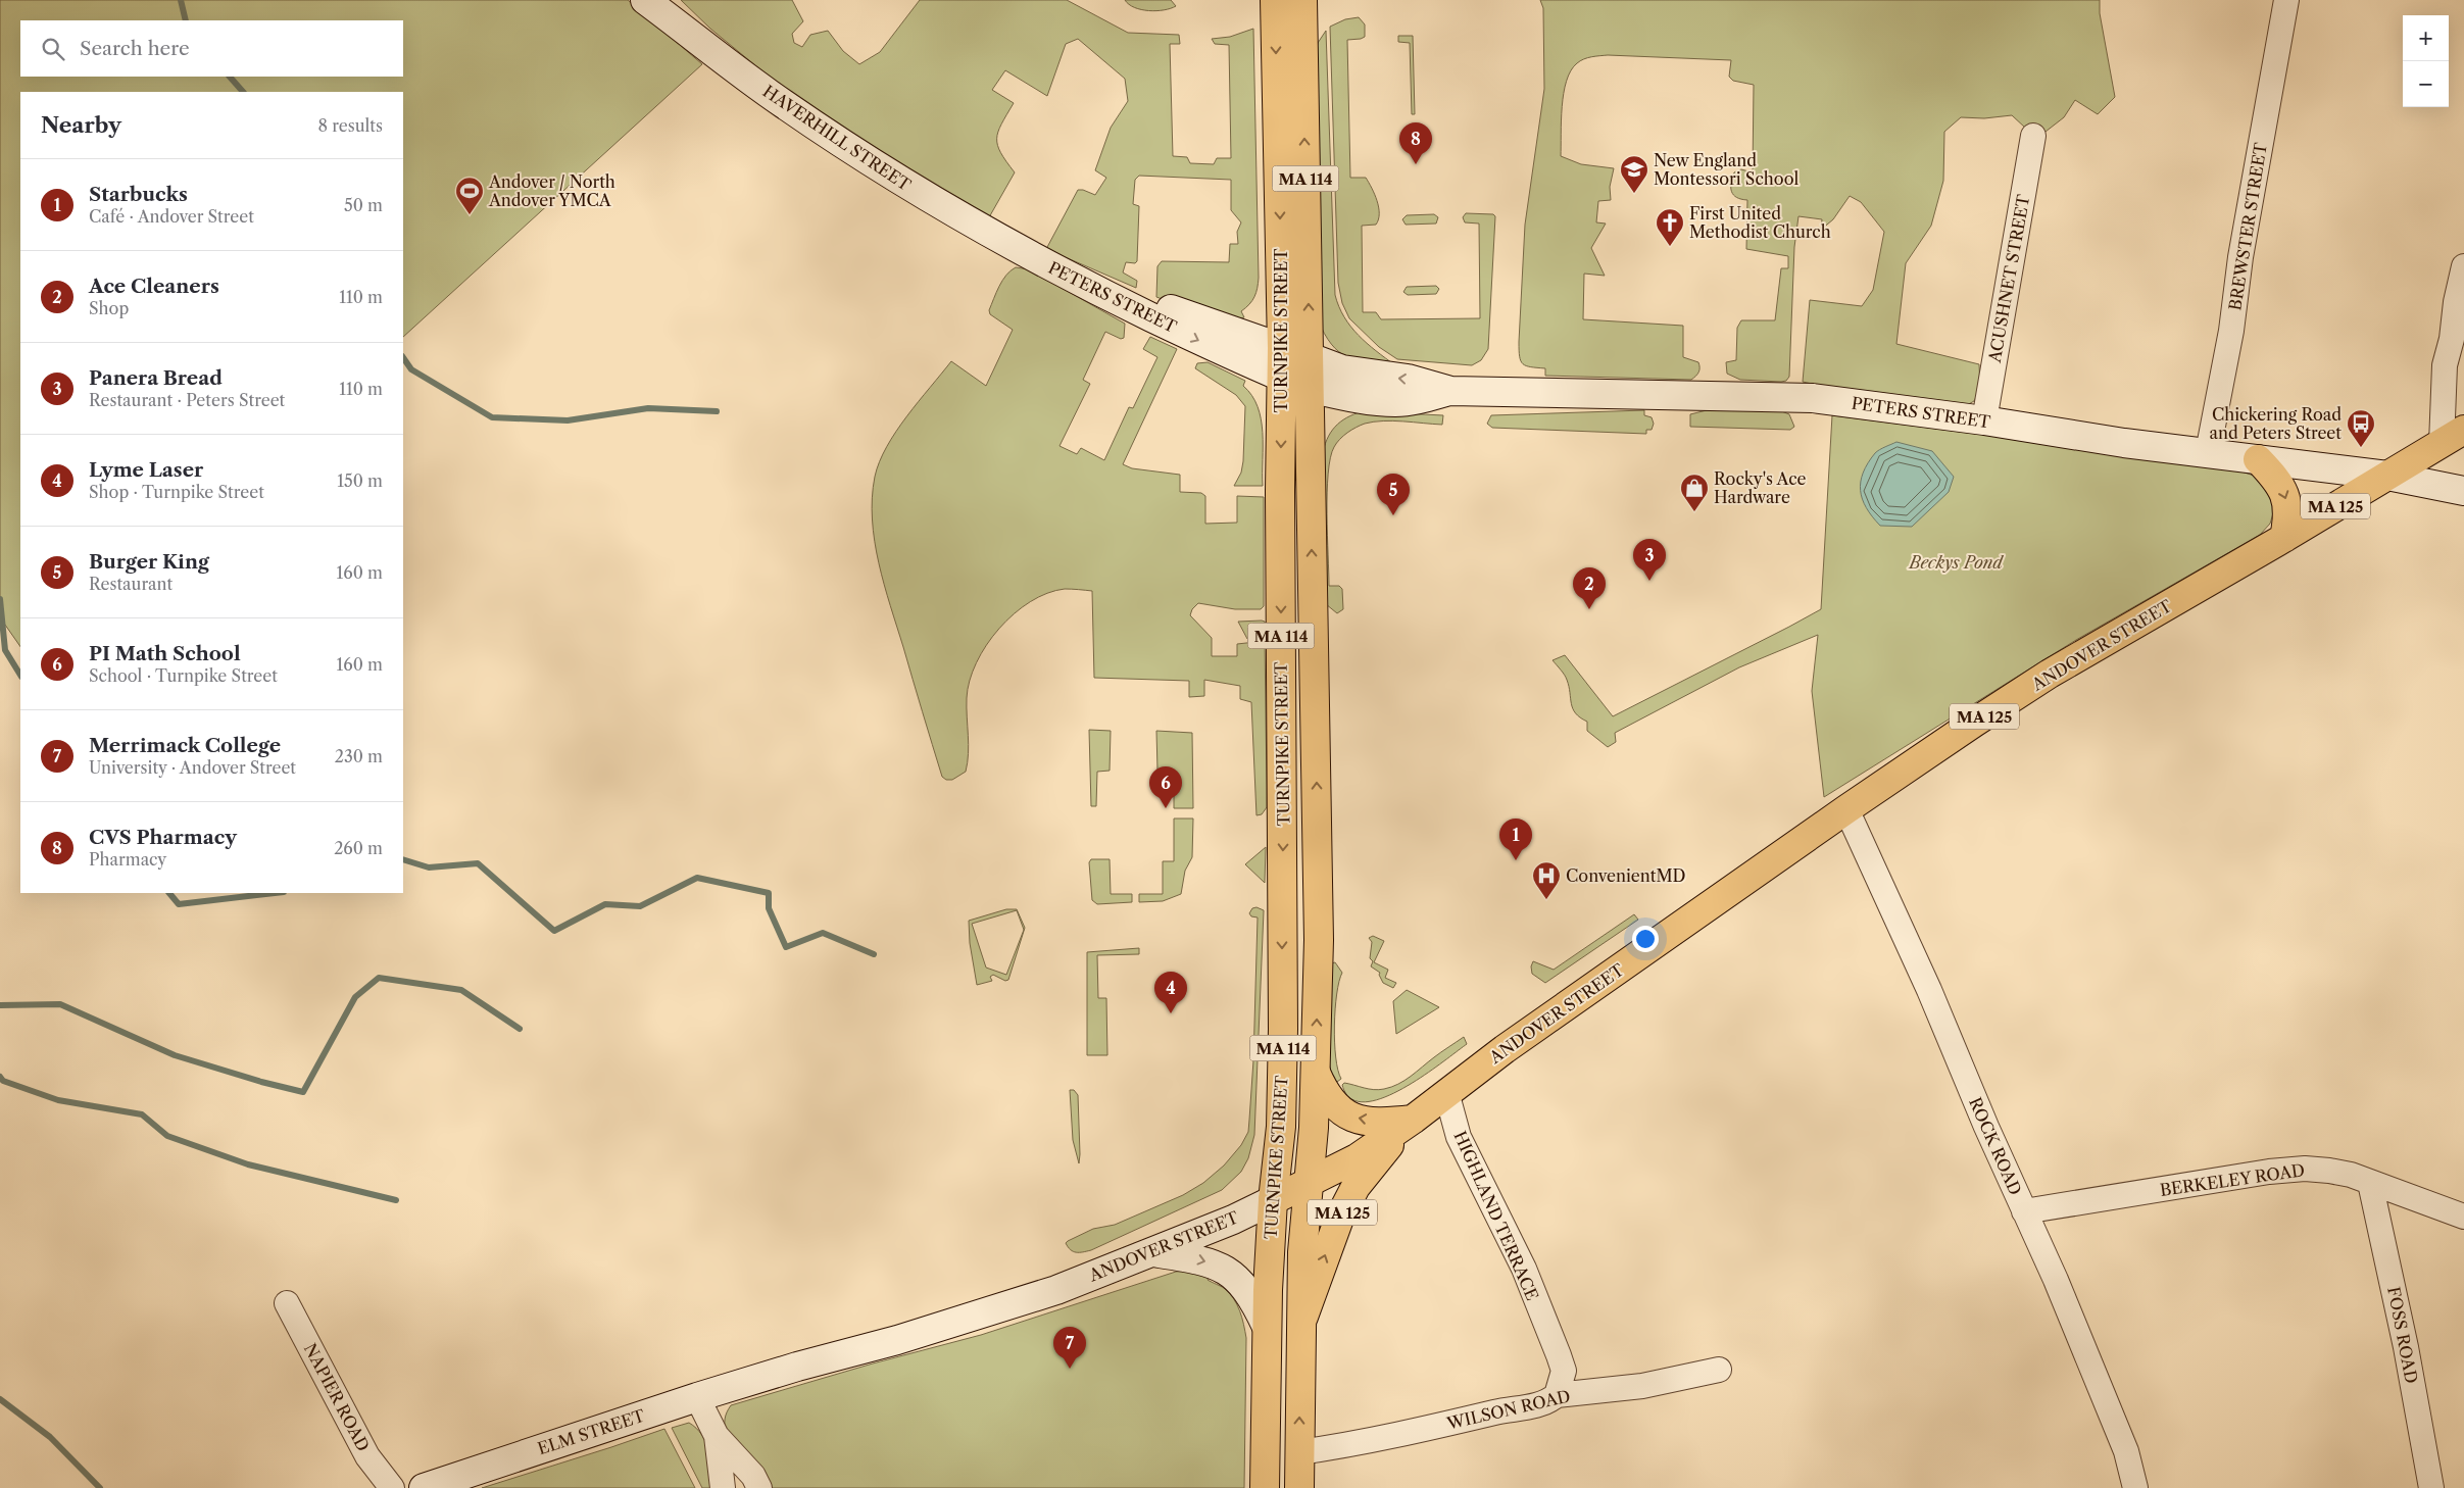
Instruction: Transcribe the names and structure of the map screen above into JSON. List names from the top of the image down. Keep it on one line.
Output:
{"streets":{"main road":["HAVERHILL STREET","MA 114","PETERS STREET","TURNPIKE STREET","MA 125","ANDOVER STREET","ELM STREET"],"street":["BREWSTER STREET","ACUSHNET STREET","ROCK ROAD","BERKELEY ROAD","HIGHLAND TERRACE","FOSS ROAD","NAPIER ROAD","WILSON ROAD"]},"crossings":[["HAVERHILL STREET","PETERS STREET"],["BREWSTER STREET","PETERS STREET"],["ACUSHNET STREET","PETERS STREET"],["PETERS STREET","TURNPIKE STREET"],["PETERS STREET","MA 125"],["PETERS STREET","ANDOVER STREET"],["TURNPIKE STREET","MA 125"],["TURNPIKE STREET","ANDOVER STREET"],["TURNPIKE STREET","WILSON ROAD"],["MA 125","ANDOVER STREET"],["ANDOVER STREET","ROCK ROAD"],["ANDOVER STREET","HIGHLAND TERRACE"],["ANDOVER STREET","ELM STREET"],["ROCK ROAD","BERKELEY ROAD"],["BERKELEY ROAD","FOSS ROAD"],["HIGHLAND TERRACE","WILSON ROAD"]],"parks":["Beckys Pond"],"places":{"school or university":["New England Montessori School"],"sports":["Andover / North Andover YMCA"],"church":["First United Methodist Church"],"bus stop":["Chickering Road and Peters Street"],"shop":["Rocky's Ace Hardware"],"hospital":["ConvenientMD"]},"page":{"map_buttons":["+","−"],"search":"Search here","heading":["Nearby","8 results"],"pins":["8","5","3","2","6","1","4","7"],"list":[{"mark":"1","name":"Starbucks","note":"Café · Andover Street","value":"50 m"},{"mark":"2","name":"Ace Cleaners","note":"Shop","value":"110 m"},{"mark":"3","name":"Panera Bread","note":"Restaurant · Peters Street","value":"110 m"},{"mark":"4","name":"Lyme Laser","note":"Shop · Turnpike Street","value":"150 m"},{"mark":"5","name":"Burger King","note":"Restaurant","value":"160 m"},{"mark":"6","name":"PI Math School","note":"School · Turnpike Street","value":"160 m"},{"mark":"7","name":"Merrimack College","note":"University · Andover Street","value":"230 m"},{"mark":"8","name":"CVS Pharmacy","note":"Pharmacy","value":"260 m"}]}}
